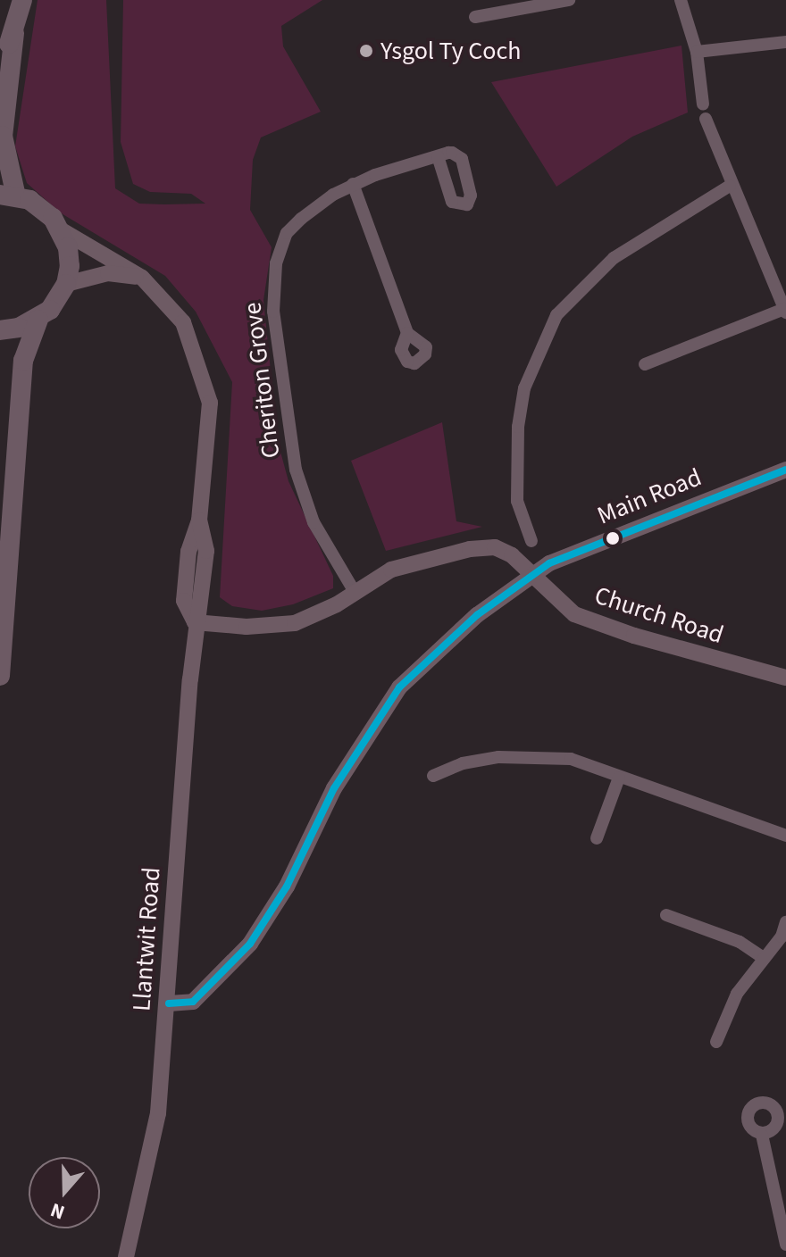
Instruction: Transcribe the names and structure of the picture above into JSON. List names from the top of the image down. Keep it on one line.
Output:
{"streets":{"main road":["Main Road","Church Road","Llantwit Road"],"street":["Cheriton Grove"]},"crossings":[["Cheriton Grove","Church Road"],["Main Road","Church Road"],["Main Road","Llantwit Road"],["Church Road","Llantwit Road"]],"places":["Ysgol Ty Coch"],"north":"bottom"}
